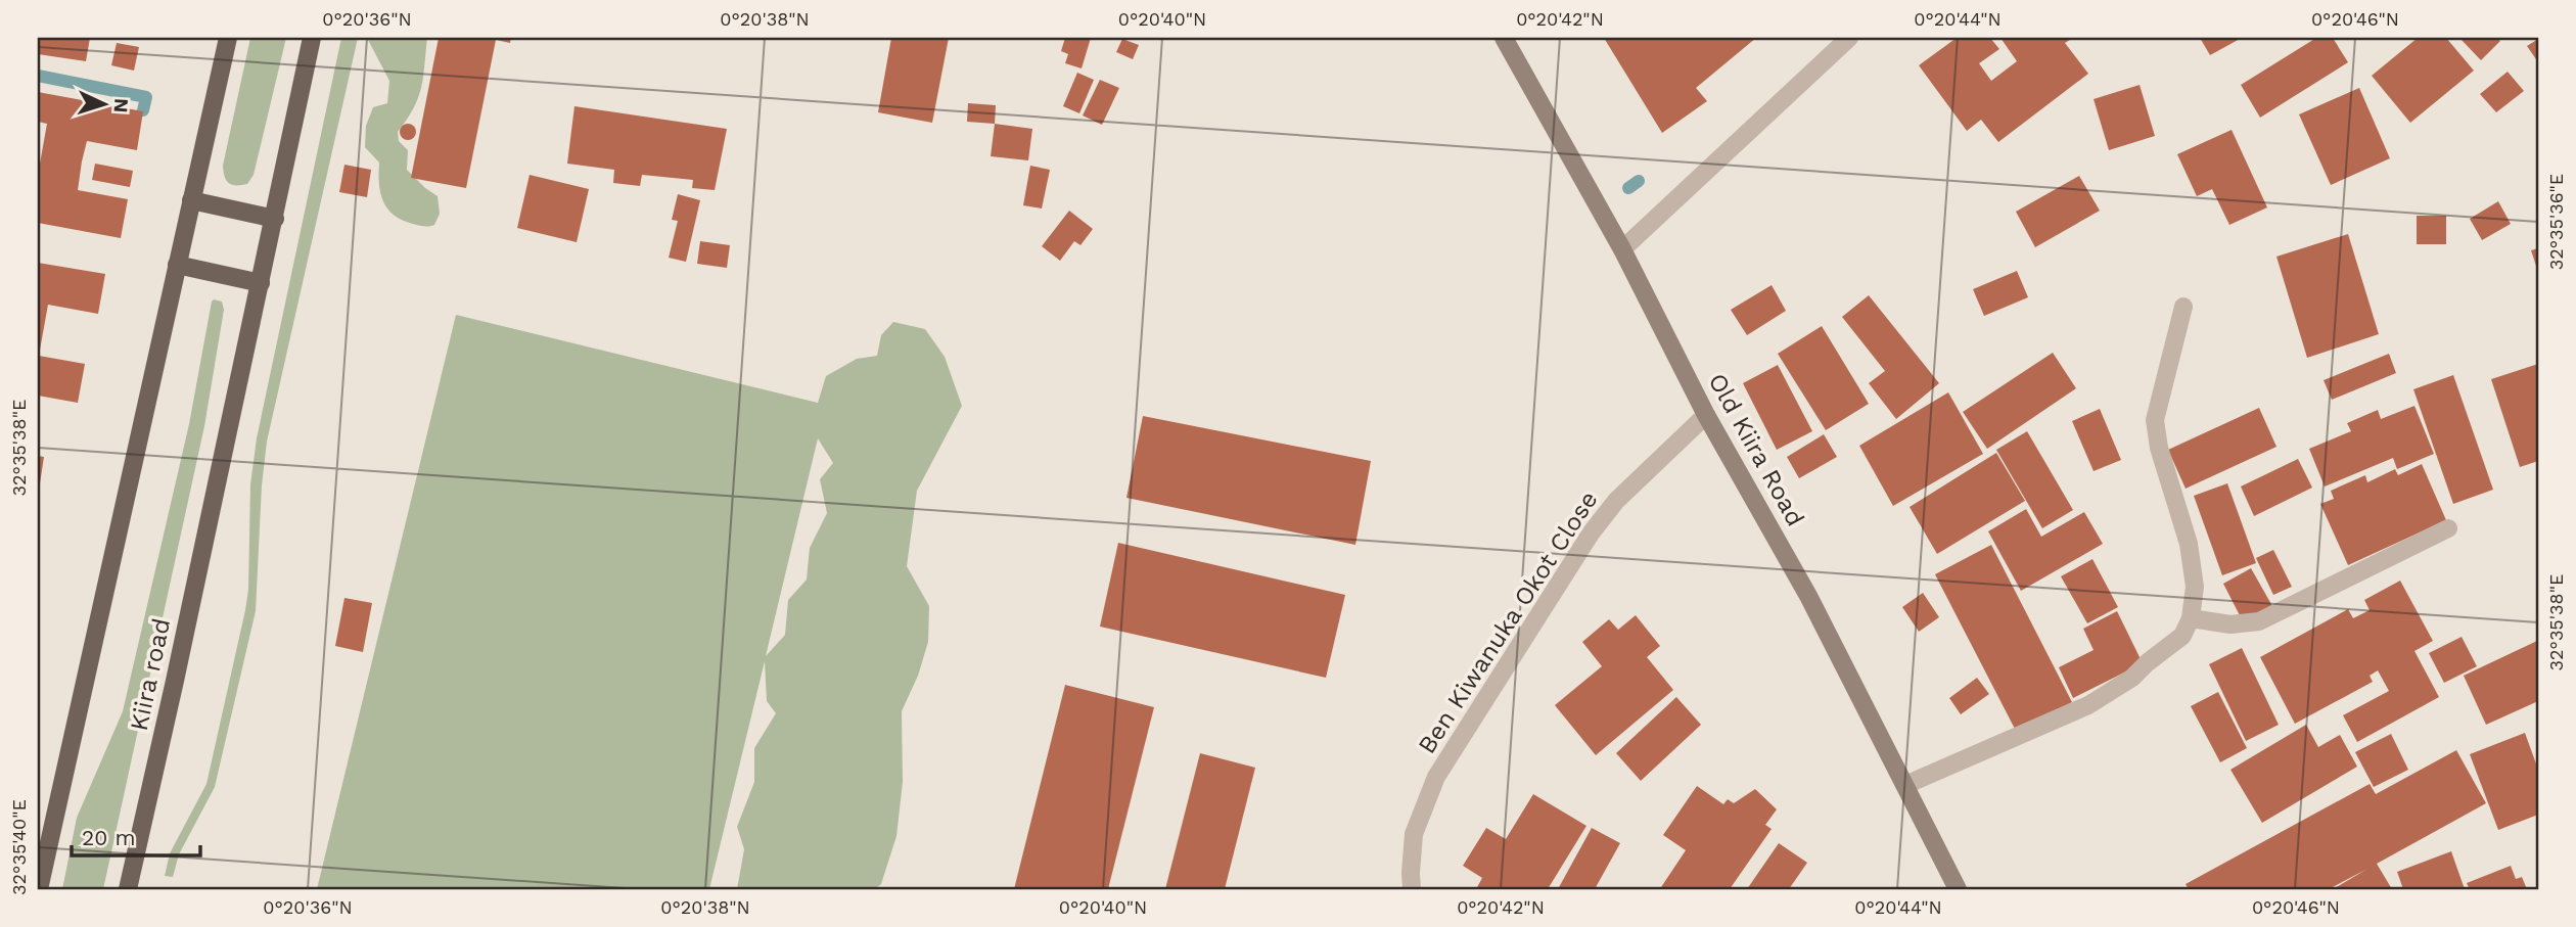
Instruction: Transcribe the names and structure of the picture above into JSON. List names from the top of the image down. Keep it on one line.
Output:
{"streets":{"main road":["Kiira road"],"street":["Old Kiira Road","Ben Kiwanuka Okot Close"]},"crossings":[["Old Kiira Road","Ben Kiwanuka Okot Close"]],"scale_bar":"20 m","north":"right","coordinates":["0°20'36\"N","0°20'38\"N","0°20'40\"N","0°20'42\"N","0°20'44\"N","0°20'46\"N","32°35'36\"E","32°35'38\"E","32°35'40\"E"]}
